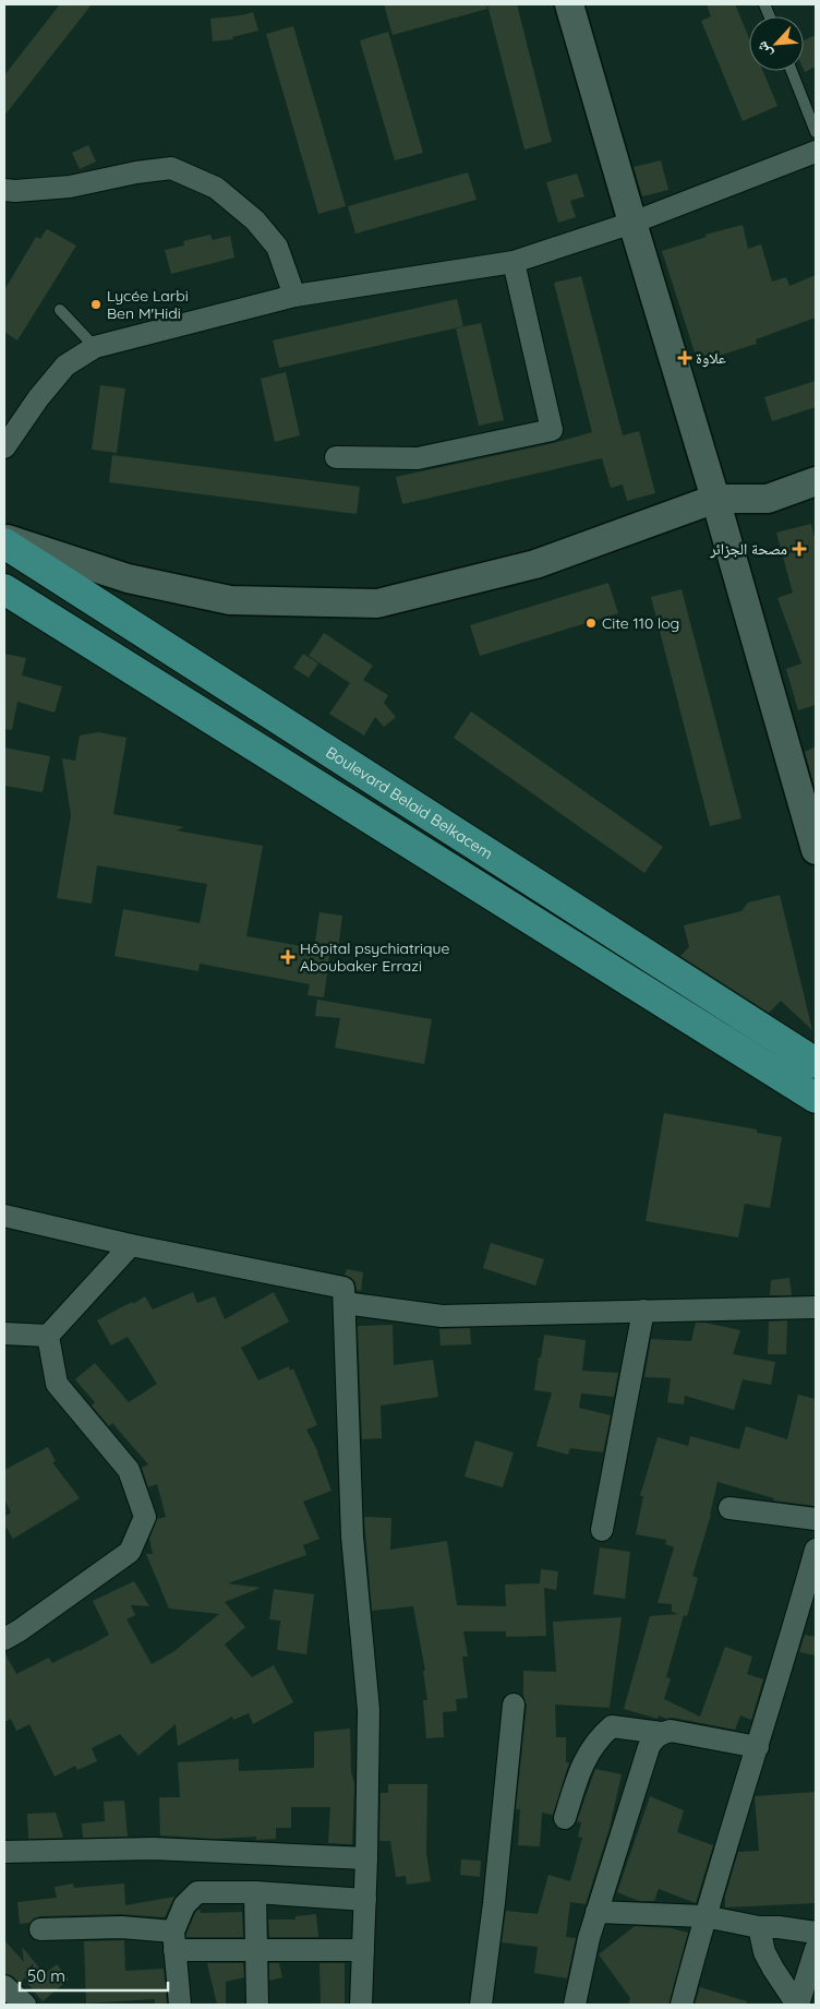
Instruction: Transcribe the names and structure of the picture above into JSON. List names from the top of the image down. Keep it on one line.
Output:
{"streets":{"main road":["Boulevard Belaid Belkacem"]},"places":{"other":["Lycée Larbi Ben M'Hidi","Cite 110 log"],"health":["علاوة","مصحة الجزائر","Hôpital psychiatrique Aboubaker Errazi"]},"scale_bar":"50 m","north":"bottom left"}
